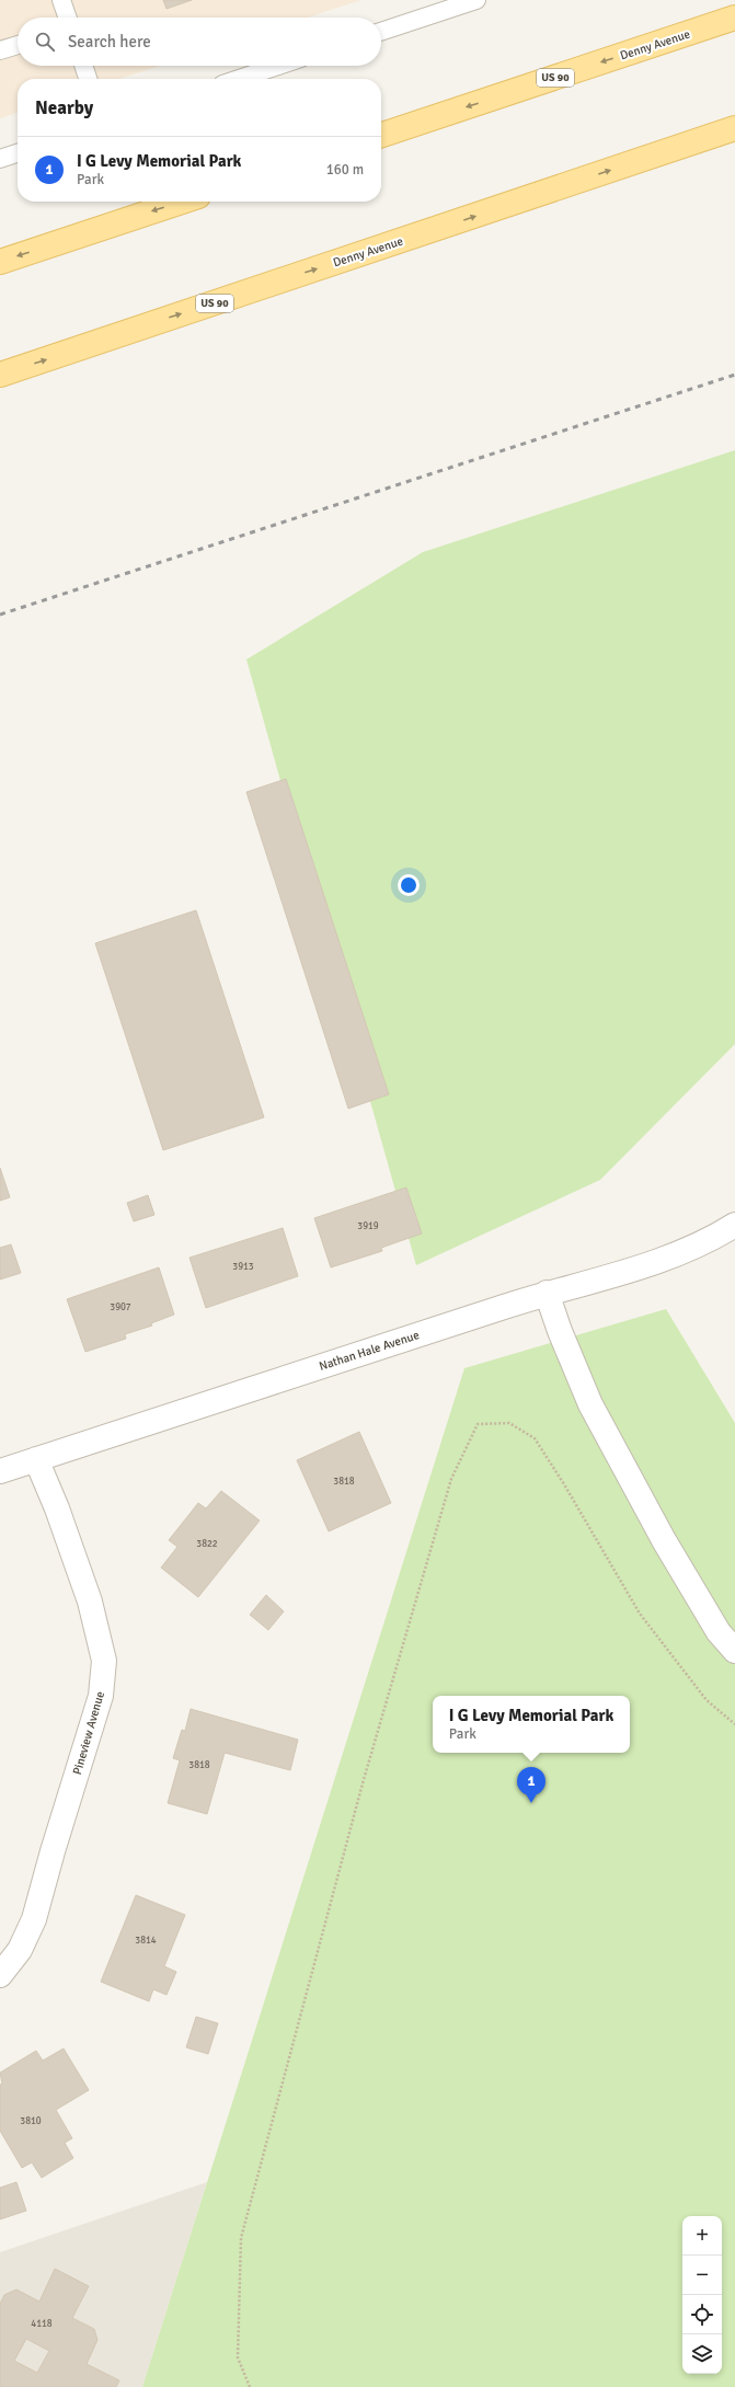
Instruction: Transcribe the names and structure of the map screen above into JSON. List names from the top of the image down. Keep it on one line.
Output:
{"streets":{"main road":["Denny Avenue","US 90"],"street":["Nathan Hale Avenue","Pineview Avenue"]},"crossings":[["Nathan Hale Avenue","Pineview Avenue"]],"house_numbers":["3919","3913","3907","3818","3822","3818","3814","3810","4118"],"page":{"search":"Search here","heading":"Nearby","list":[{"mark":"1","name":"I G Levy Memorial Park","note":"Park","value":"160 m"}],"popup":["I G Levy Memorial Park","Park"],"pins":"1","map_buttons":["+","−"]}}
